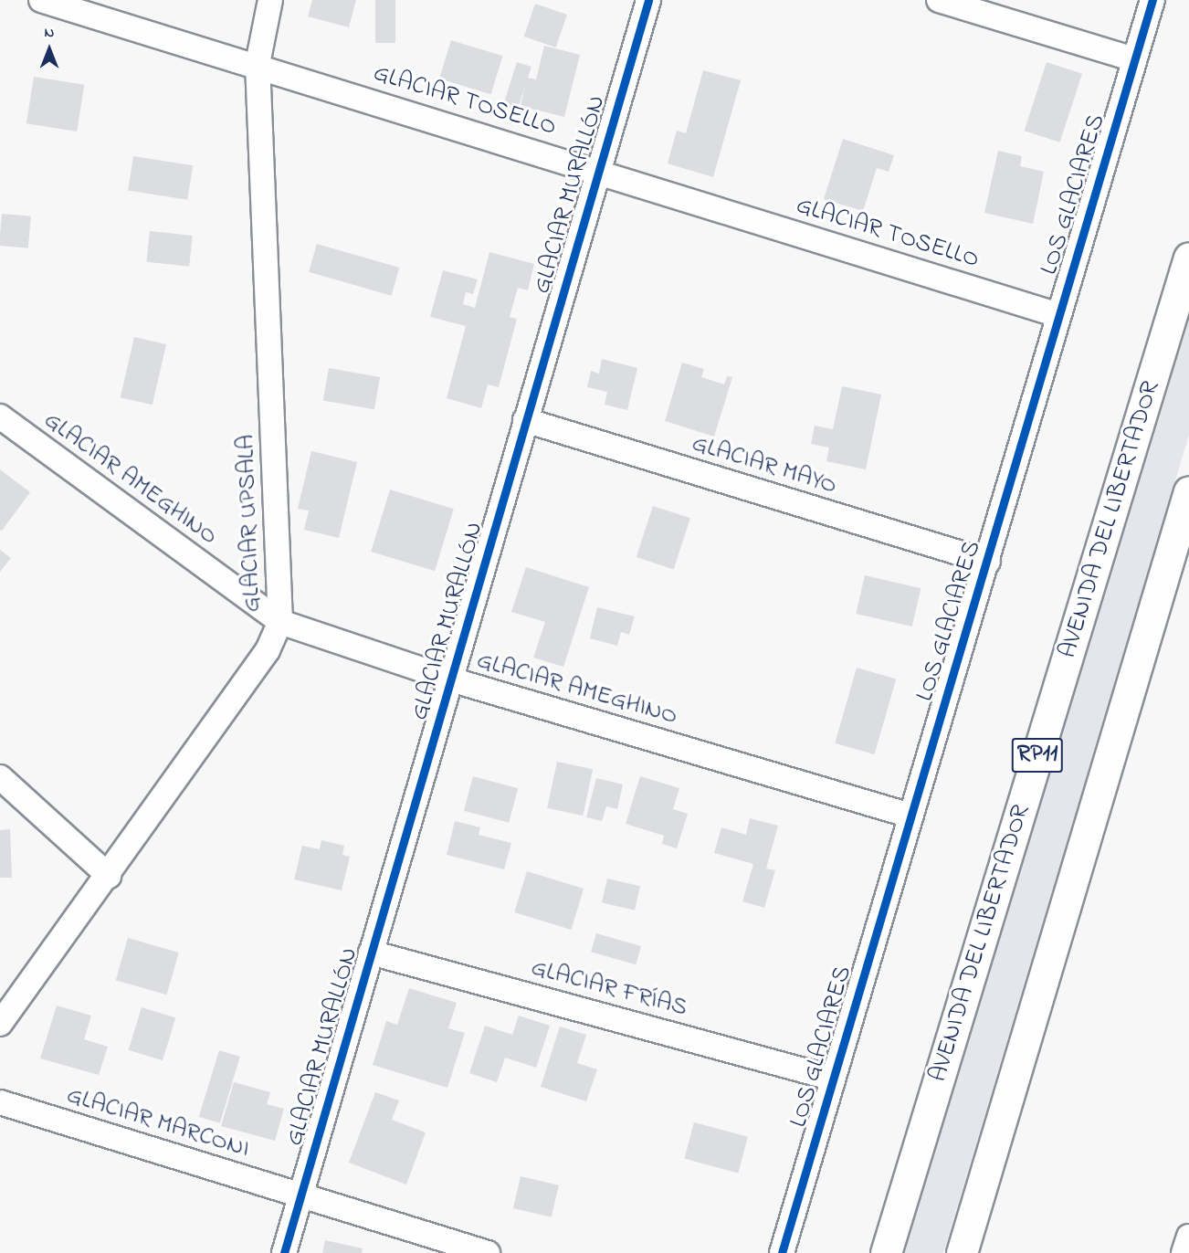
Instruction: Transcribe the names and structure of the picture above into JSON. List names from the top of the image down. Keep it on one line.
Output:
{"streets":{"main road":["AVENIDA DEL LIBERTADOR","RP11"],"street":["GLACIAR TOSELLO","GLACIAR MURALLÓN","LOS GLACIARES","GLACIAR MAYO","GLACIAR AMEGHINO","GLACIAR UPSALA","GLACIAR FRÍAS","GLACIAR MARCONI"]},"crossings":[["GLACIAR TOSELLO","GLACIAR MURALLÓN"],["GLACIAR TOSELLO","LOS GLACIARES"],["GLACIAR TOSELLO","GLACIAR UPSALA"],["GLACIAR MURALLÓN","GLACIAR MAYO"],["GLACIAR MURALLÓN","GLACIAR AMEGHINO"],["GLACIAR MURALLÓN","GLACIAR FRÍAS"],["GLACIAR MURALLÓN","GLACIAR MARCONI"],["LOS GLACIARES","GLACIAR MAYO"],["LOS GLACIARES","GLACIAR AMEGHINO"],["LOS GLACIARES","GLACIAR FRÍAS"],["GLACIAR AMEGHINO","GLACIAR UPSALA"]],"north":"top"}
